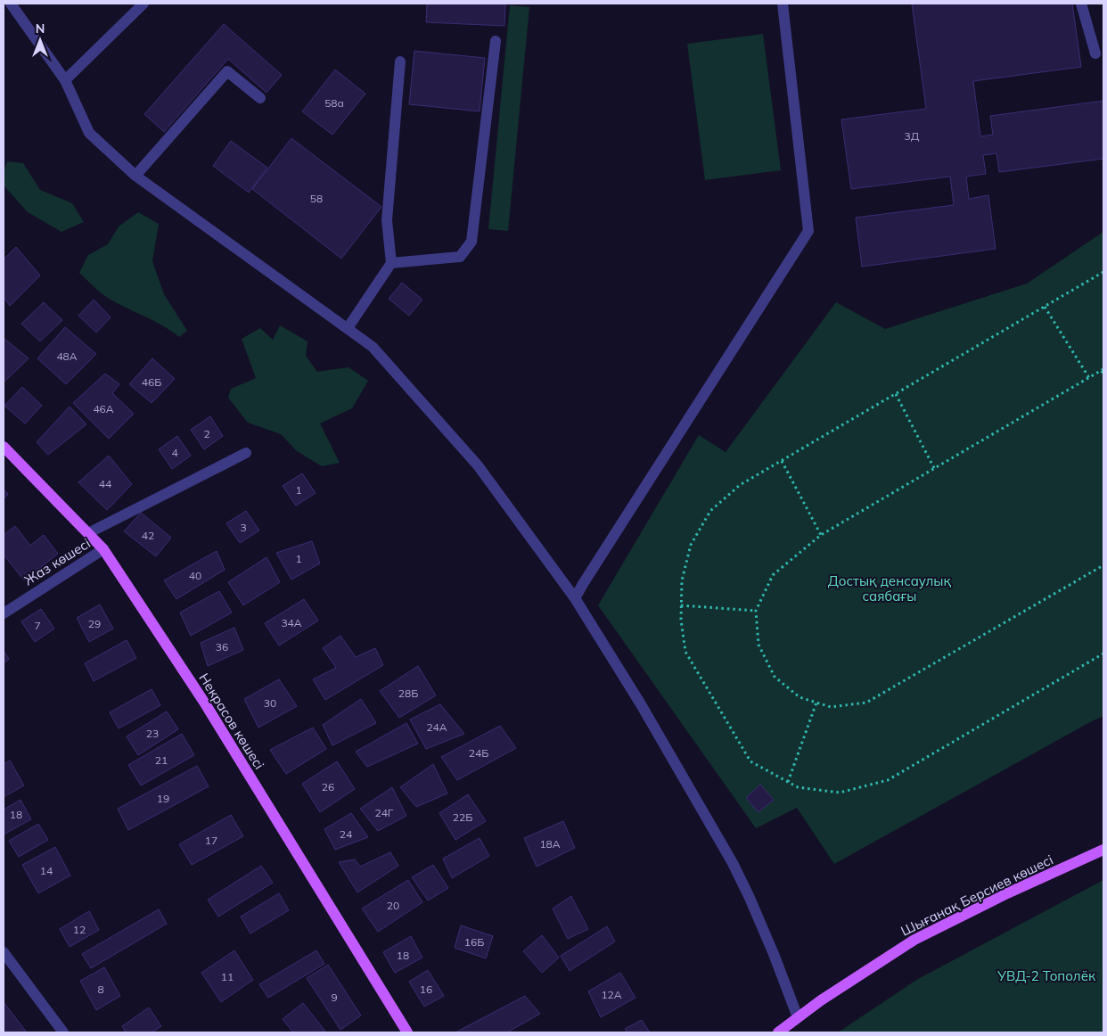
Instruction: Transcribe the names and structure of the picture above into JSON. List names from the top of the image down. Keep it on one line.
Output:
{"streets":{"main road":["Некрасов көшесі","Шығанақ Берсиев көшесі"],"street":["Жаз көшесі"]},"crossings":[["Жаз көшесі","Некрасов көшесі"]],"parks":["Достық денсаулық саябағы","УВД-2 Тополёк"],"house_numbers":["58а","3Д","58","48А","46Б","46А","2","4","44","1","3","42","1","40","34А","29","7","36","28Б","30","24А","23","24Б","21","26","19","24Г","18","22Б","24","17","18A","14","20","12","16Б","18","11","8","16","12A","9"],"north":"top"}
